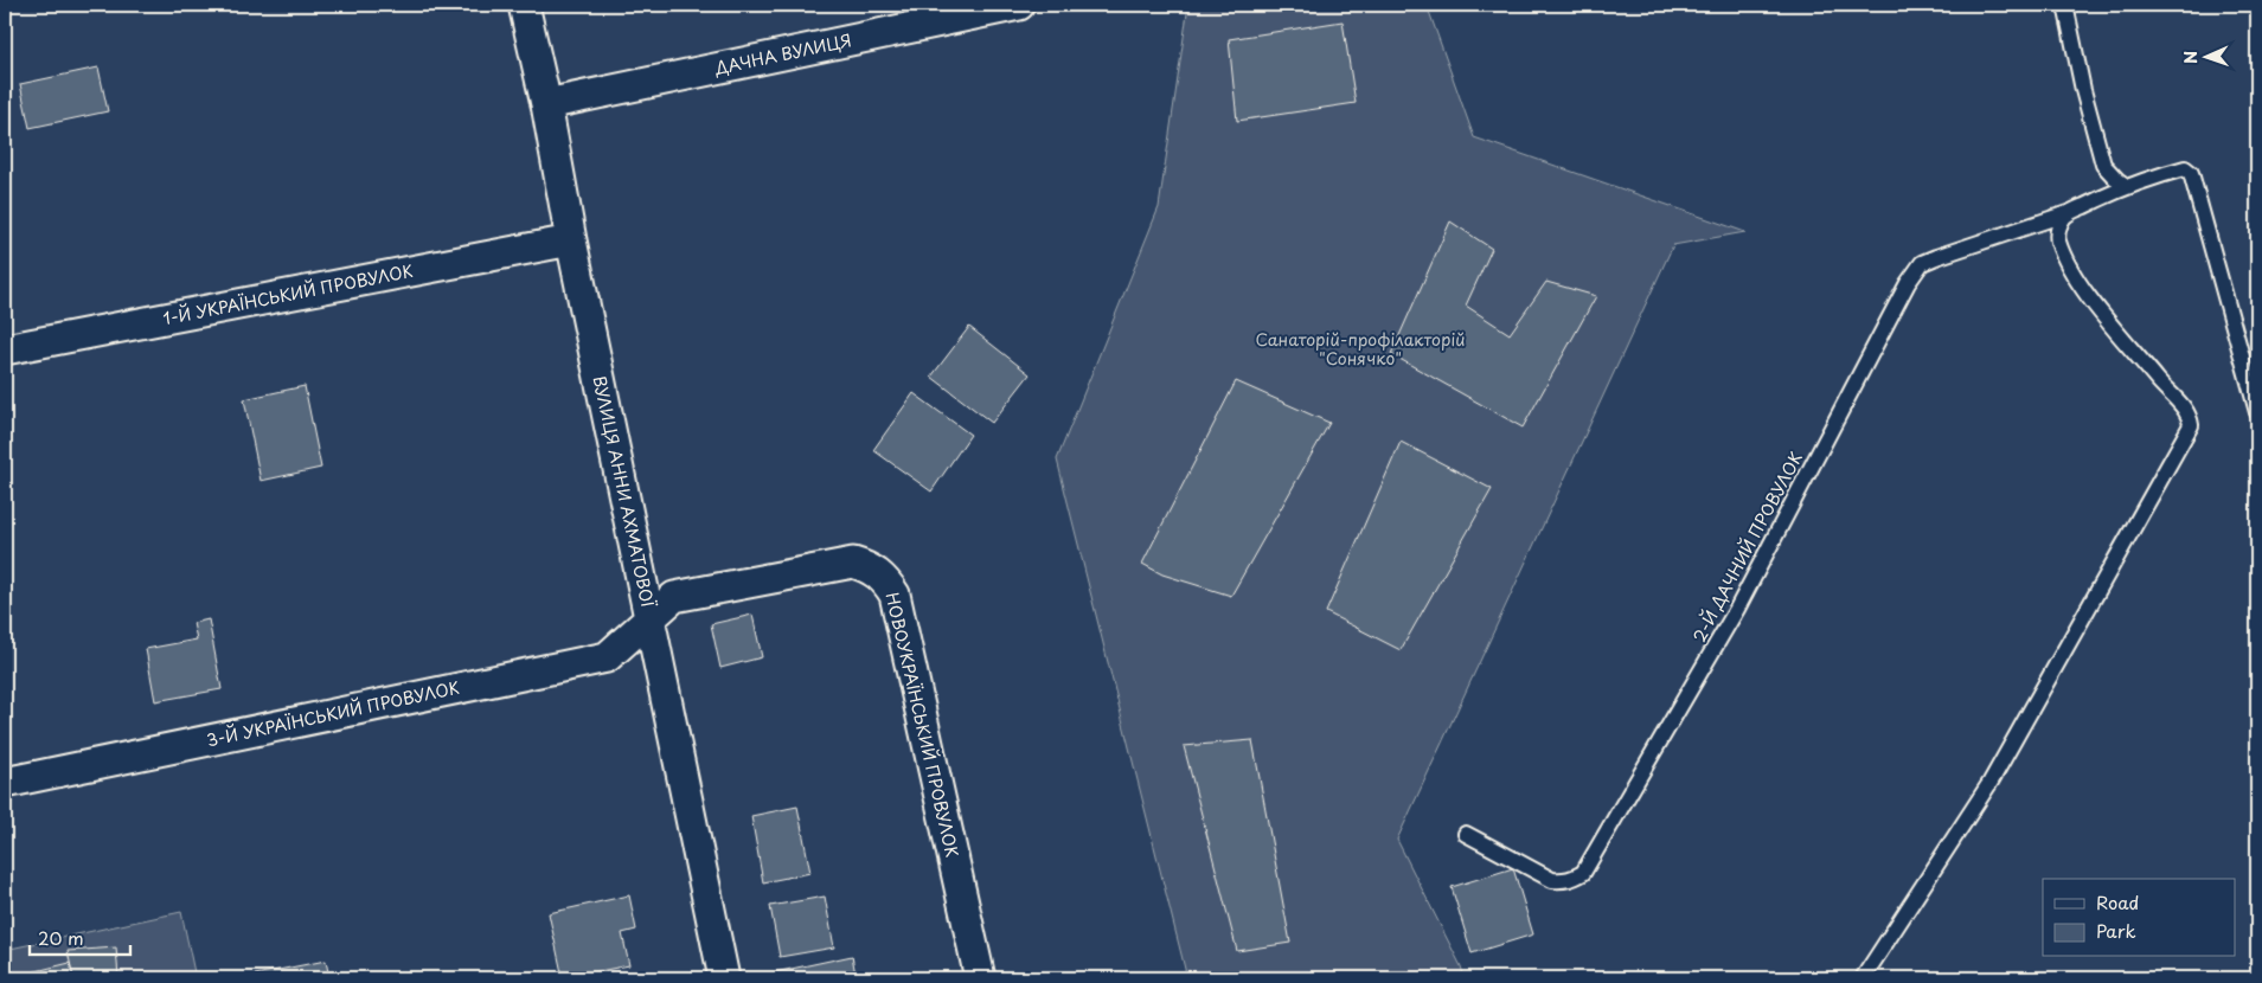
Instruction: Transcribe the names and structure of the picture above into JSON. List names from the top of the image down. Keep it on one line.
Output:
{"streets":{"street":["ДАЧНА ВУЛИЦЯ","1-Й УКРАЇНСЬКИЙ ПРОВУЛОК","ВУЛИЦЯ АННИ АХМАТОВОЇ","3-Й УКРАЇНСЬКИЙ ПРОВУЛОК","НОВОУКРАЇНСЬКИЙ ПРОВУЛОК"],"lane":["2-Й ДАЧНИЙ ПРОВУЛОК"]},"crossings":[["ДАЧНА ВУЛИЦЯ","ВУЛИЦЯ АННИ АХМАТОВОЇ"],["1-Й УКРАЇНСЬКИЙ ПРОВУЛОК","ВУЛИЦЯ АННИ АХМАТОВОЇ"],["ВУЛИЦЯ АННИ АХМАТОВОЇ","3-Й УКРАЇНСЬКИЙ ПРОВУЛОК"],["ВУЛИЦЯ АННИ АХМАТОВОЇ","НОВОУКРАЇНСЬКИЙ ПРОВУЛОК"],["3-Й УКРАЇНСЬКИЙ ПРОВУЛОК","НОВОУКРАЇНСЬКИЙ ПРОВУЛОК"]],"parks":["Санаторій-профілакторій \"Сонячко\""],"legend":["Road","Park"],"scale_bar":"20 m","north":"left"}
